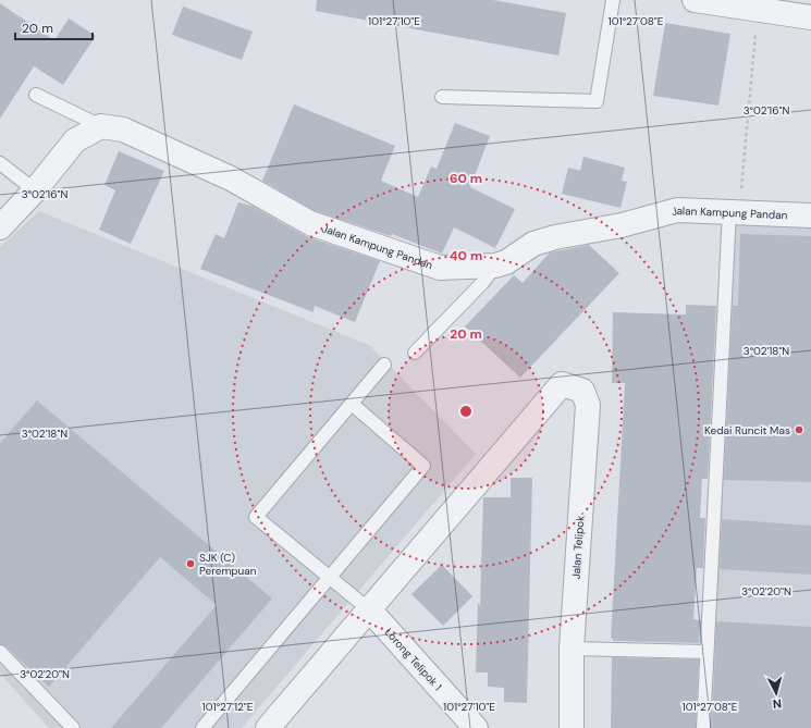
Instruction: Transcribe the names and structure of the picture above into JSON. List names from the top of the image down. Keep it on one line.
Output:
{"streets":{"street":["Jalan Kampung Pandan","Jalan Telipok","Lorong Telipok 1"]},"crossings":[["Jalan Telipok","Lorong Telipok 1"]],"places":["Kedai Runcit Mas","SJK (C) Perempuan"],"scale_bar":"20 m","north":"bottom","coordinates":["101°27'10\"E","101°27'08\"E","3°02'16\"N","3°02'18\"N","3°02'20\"N","101°27'12\"E"],"rings":["60 m","40 m","20 m"]}
